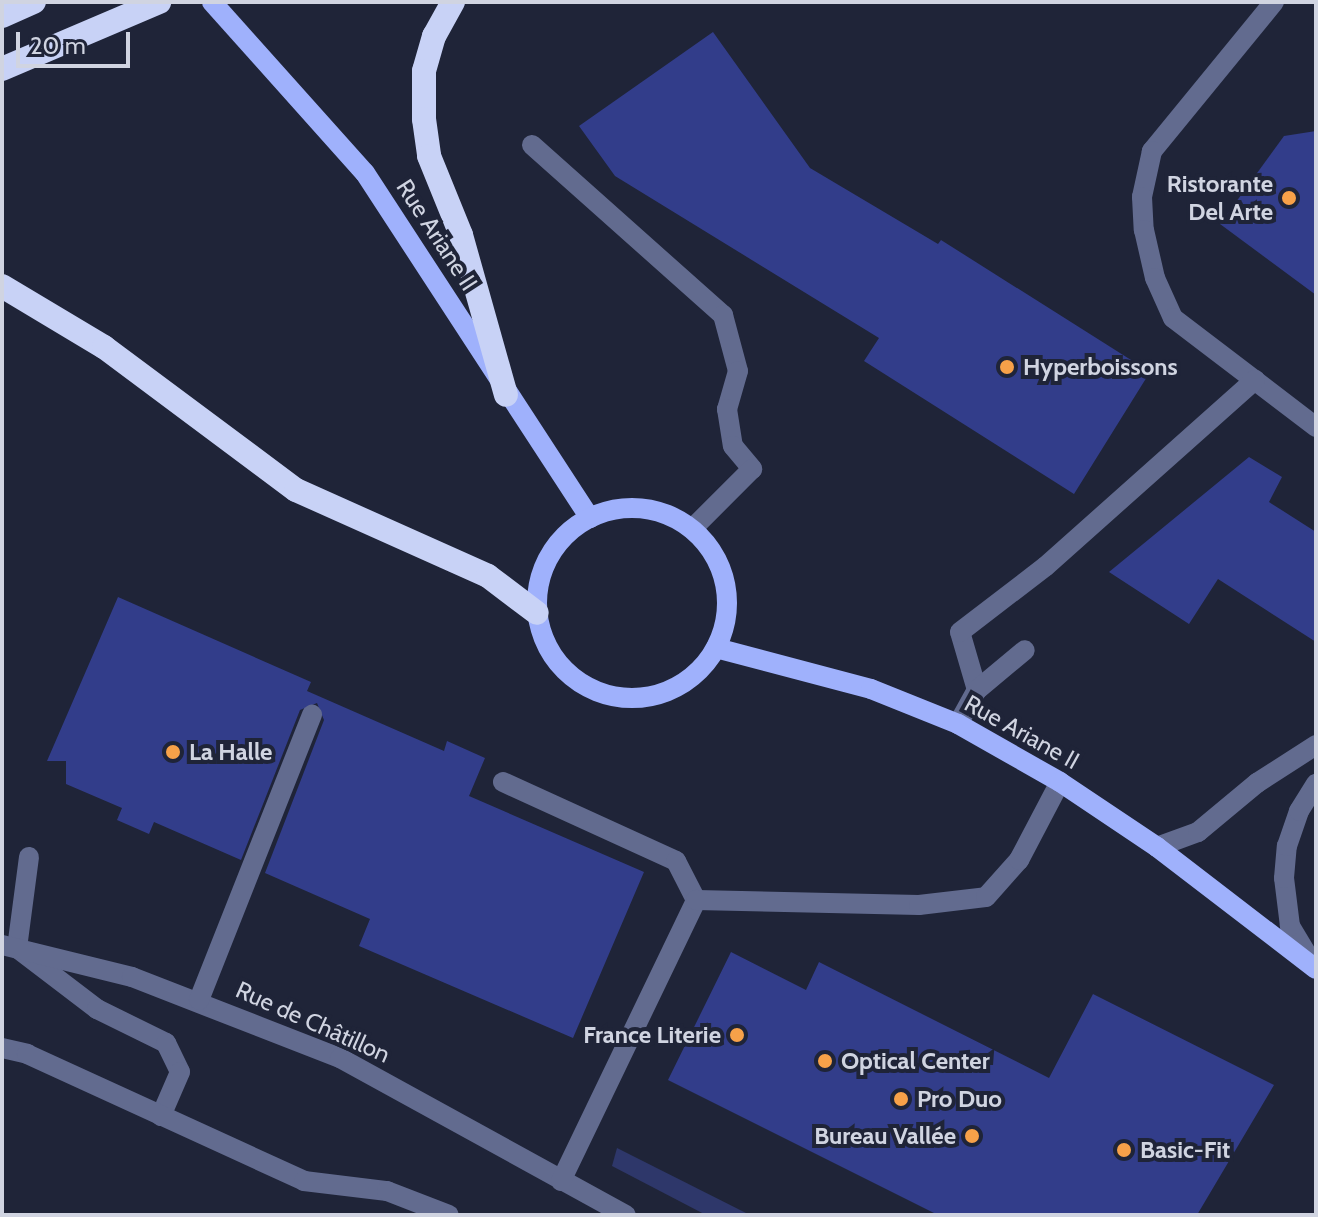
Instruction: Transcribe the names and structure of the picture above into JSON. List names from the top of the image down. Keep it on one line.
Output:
{"streets":{"main road":["Rue Ariane II"],"street":["Rue de Châtillon"]},"places":["Ristorante Del Arte","Hyperboissons","La Halle","France Literie","Optical Center","Pro Duo","Bureau Vallée","Basic-Fit"],"scale_bar":"20 m"}
